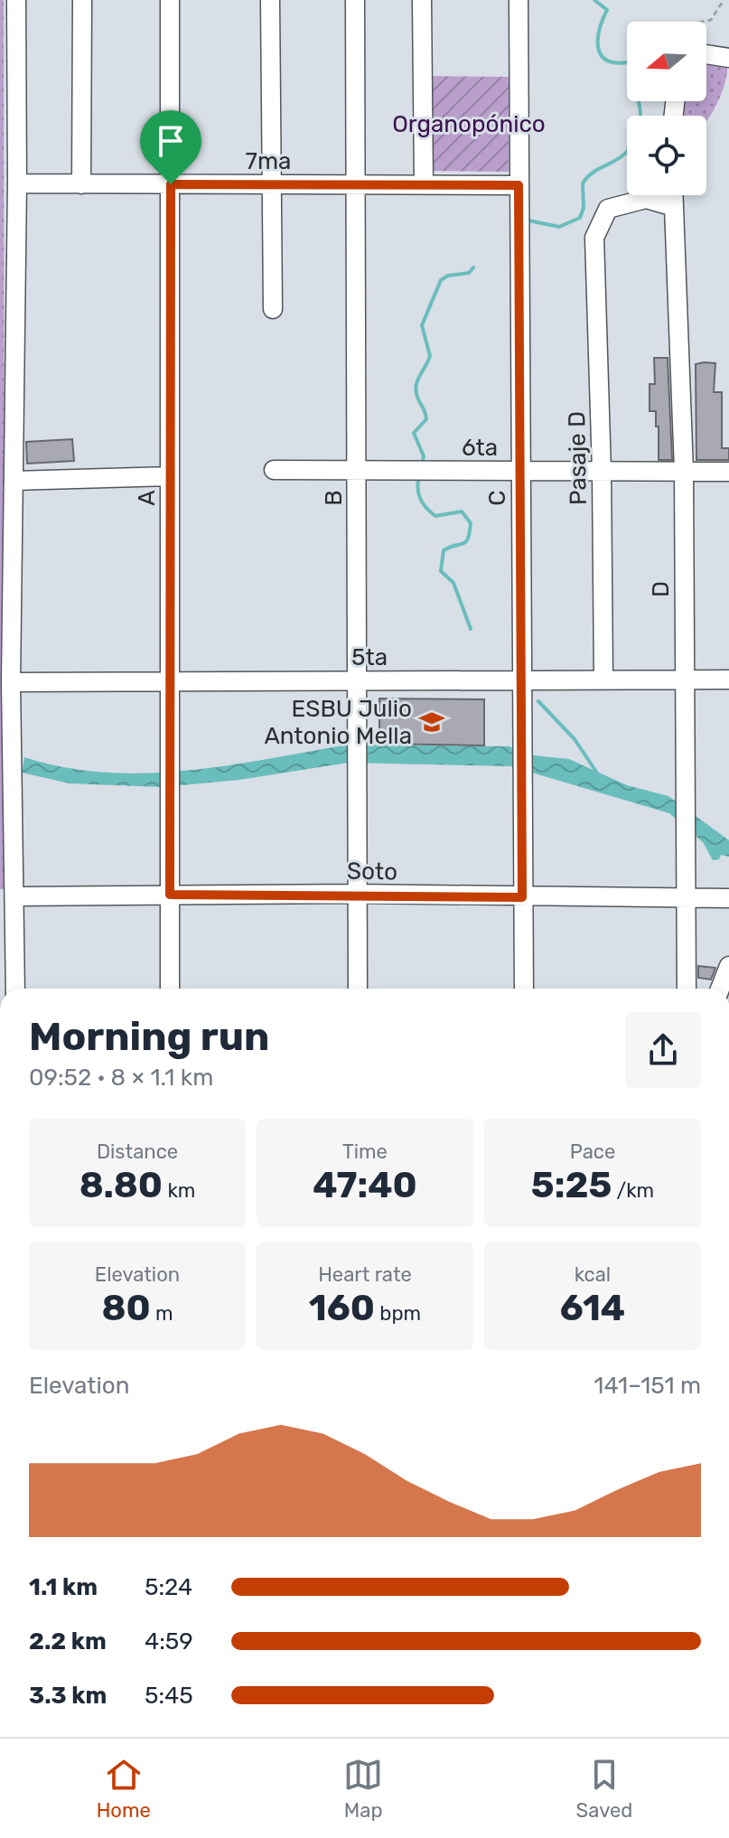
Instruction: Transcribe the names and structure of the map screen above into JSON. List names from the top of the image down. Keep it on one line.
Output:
{"streets":{"street":["7ma","6ta","Pasaje D","A","B","C","D","5ta","Soto"]},"crossings":[["7ma","A"],["7ma","B"],["7ma","C"],["6ta","Pasaje D"],["6ta","B"],["6ta","C"],["6ta","D"],["Pasaje D","D"],["Pasaje D","5ta"],["A","5ta"],["A","Soto"],["B","5ta"],["B","Soto"],["C","5ta"],["C","Soto"],["D","5ta"],["D","Soto"]],"parks":["Organopónico"],"places":{"school or university":["ESBU Julio Antonio Mella"]},"north":"left","page":{"heading":["Morning run","09:52 · 8 × 1.1 km"],"stats":[["Distance","8.80 km"],["Time","47:40"],["Pace","5:25 /km"],["Elevation","80 m"],["Heart rate","160 bpm"],["kcal","614"]],"chart":["Elevation","141–151 m"],"list":[{"name":"1.1 km","note":"5:24"},{"name":"2.2 km","note":"4:59"},{"name":"3.3 km","note":"5:45"}],"tabs":["Home","Map","Saved"]}}
